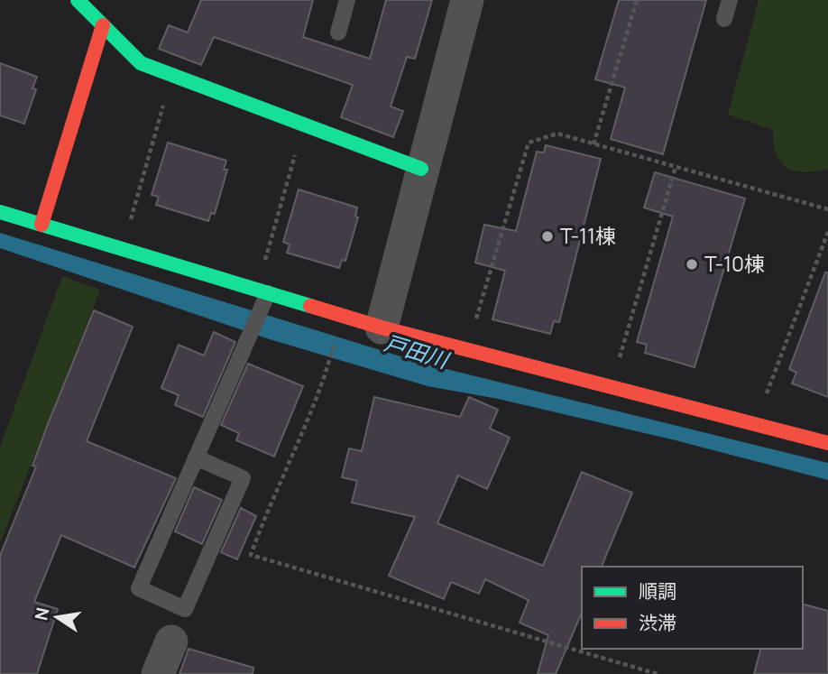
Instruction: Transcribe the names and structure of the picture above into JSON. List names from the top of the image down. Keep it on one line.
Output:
{"water":["戸田川"],"places":["T-11棟","T-10棟"],"legend":["順調","渋滞"],"north":"left"}
